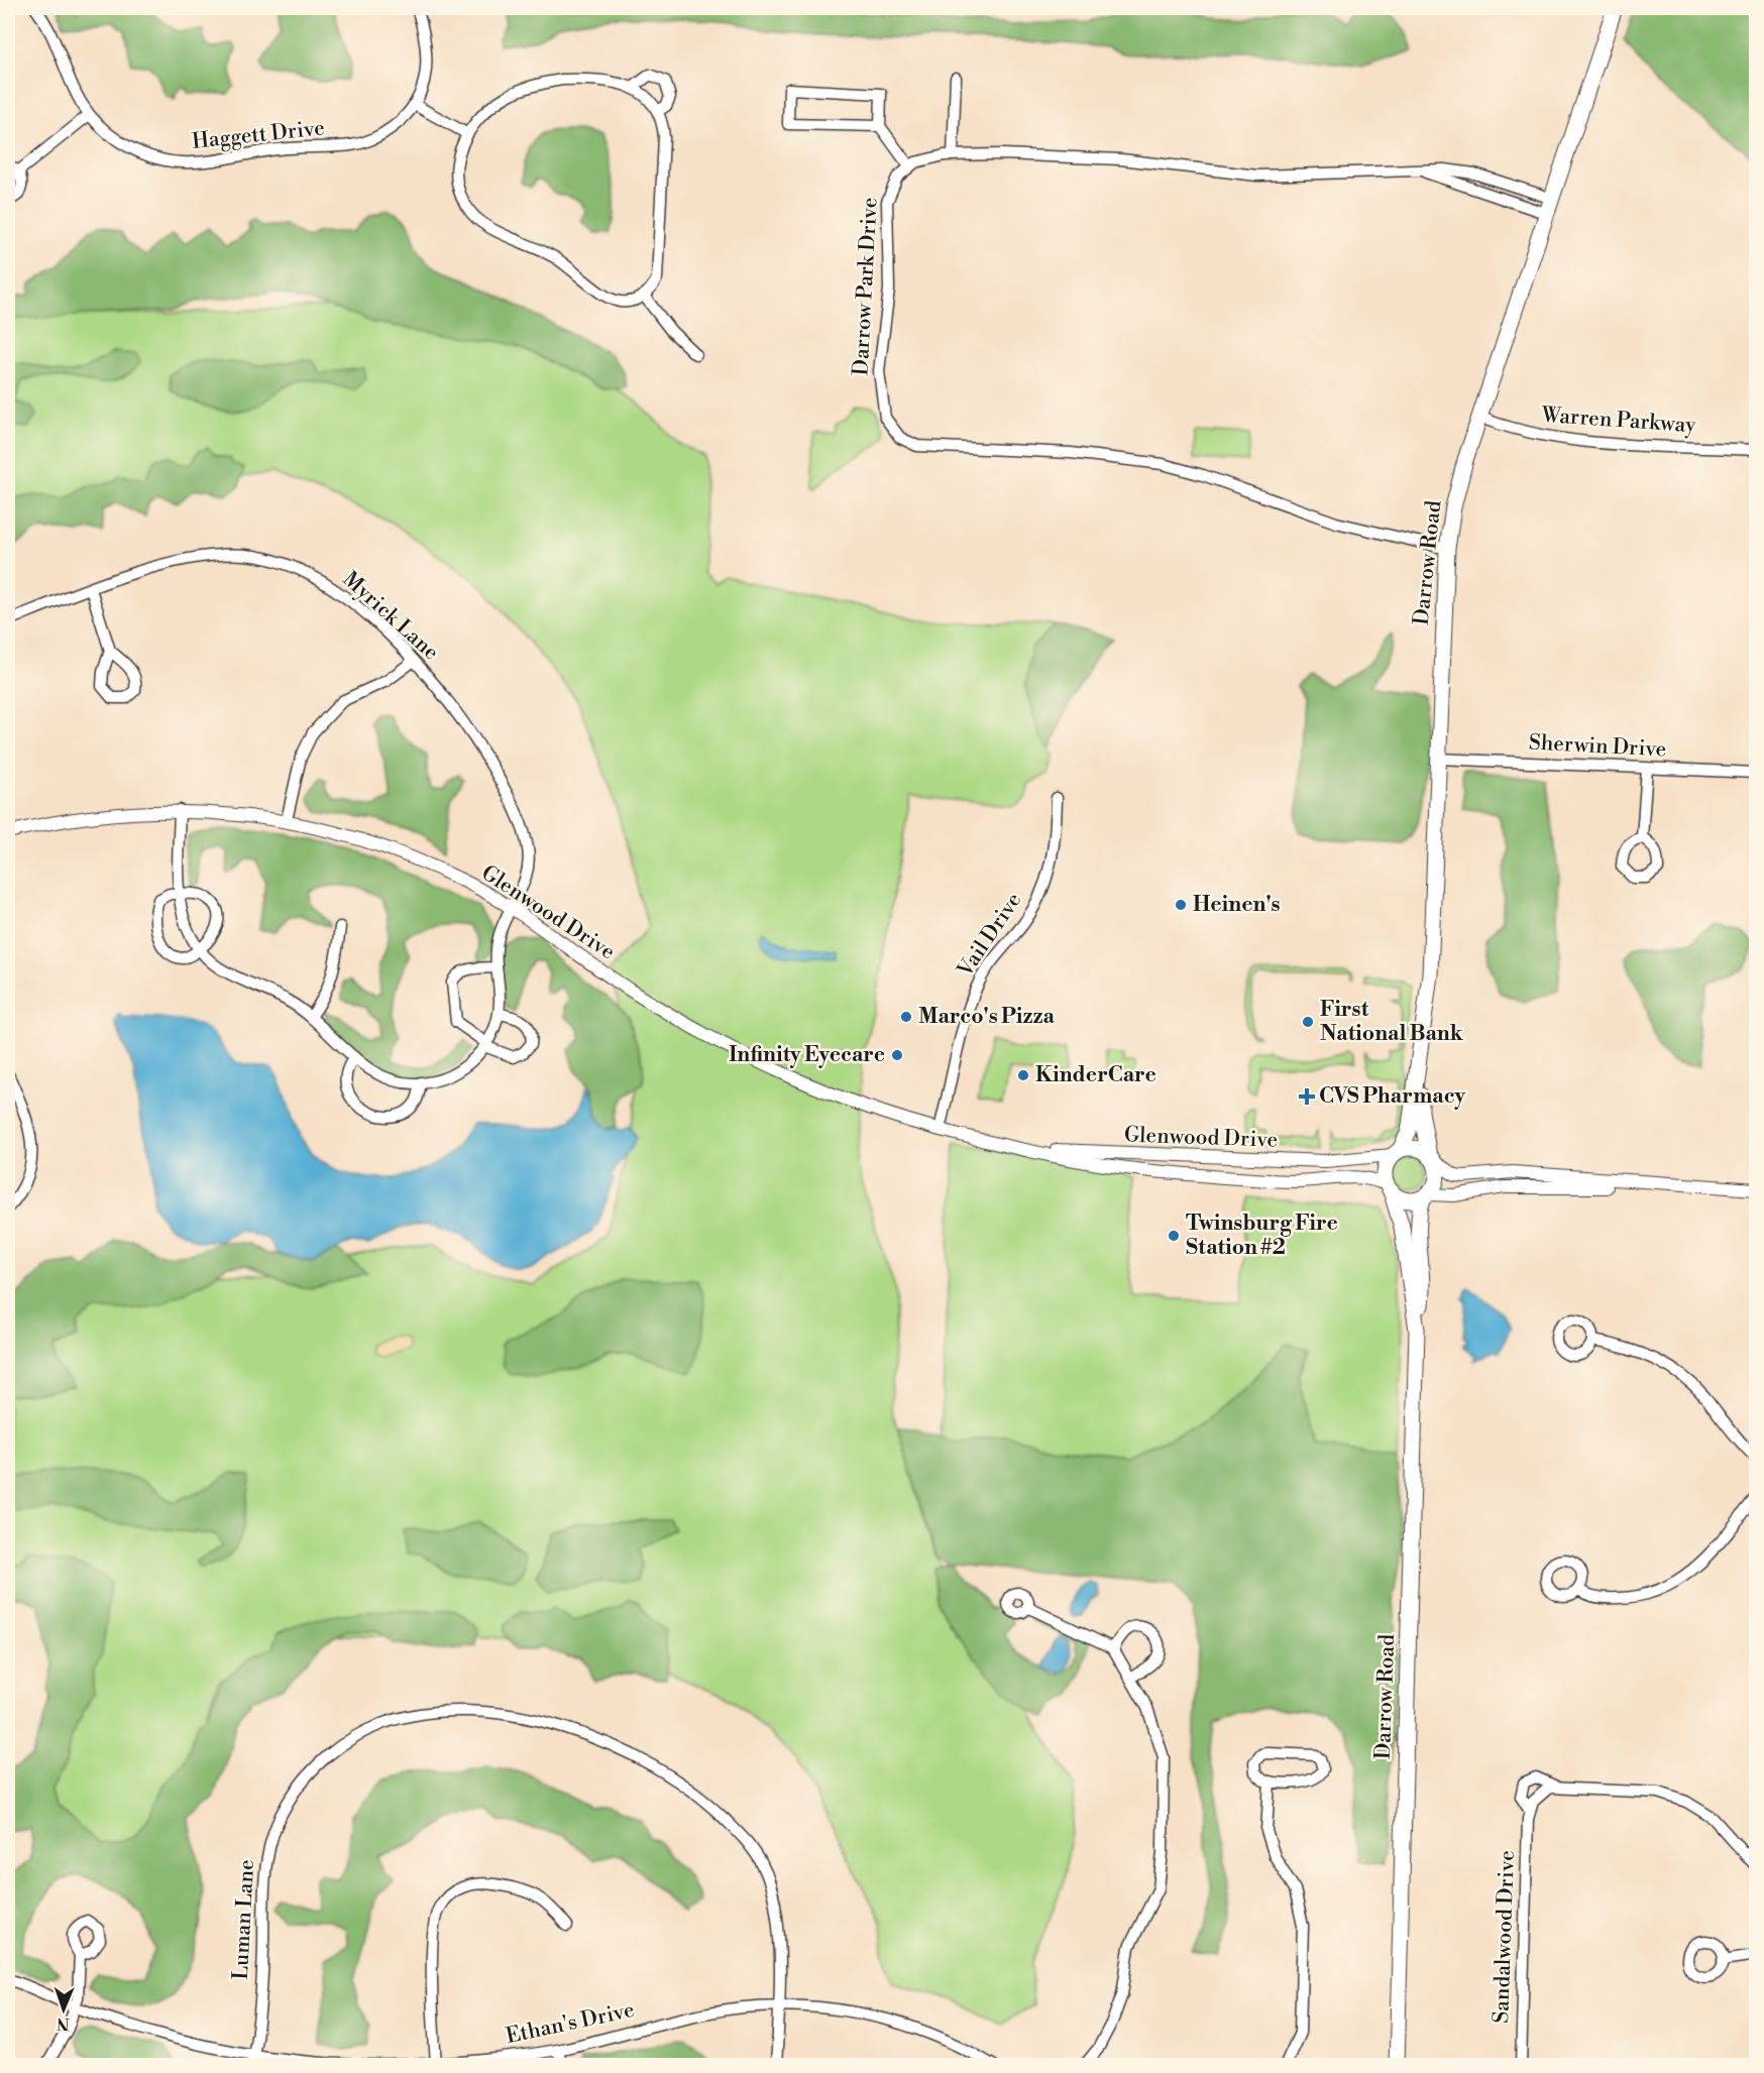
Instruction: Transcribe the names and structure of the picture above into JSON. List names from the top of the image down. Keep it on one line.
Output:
{"streets":{"main road":["Darrow Road"],"street":["Haggett Drive","Darrow Park Drive","Warren Parkway","Myrick Lane","Sherwin Drive","Glenwood Drive","Vail Drive","Luman Lane","Sandalwood Drive","Ethan's Drive"]},"crossings":[["Darrow Park Drive","Darrow Road"],["Warren Parkway","Darrow Road"],["Darrow Road","Sherwin Drive"],["Darrow Road","Glenwood Drive"],["Myrick Lane","Glenwood Drive"],["Glenwood Drive","Vail Drive"],["Luman Lane","Ethan's Drive"]],"places":{"other":["Heinen's","Marco's Pizza","First National Bank","Infinity Eyecare","KinderCare","Twinsburg Fire Station #2"],"health":["CVS Pharmacy"]},"north":"bottom"}
